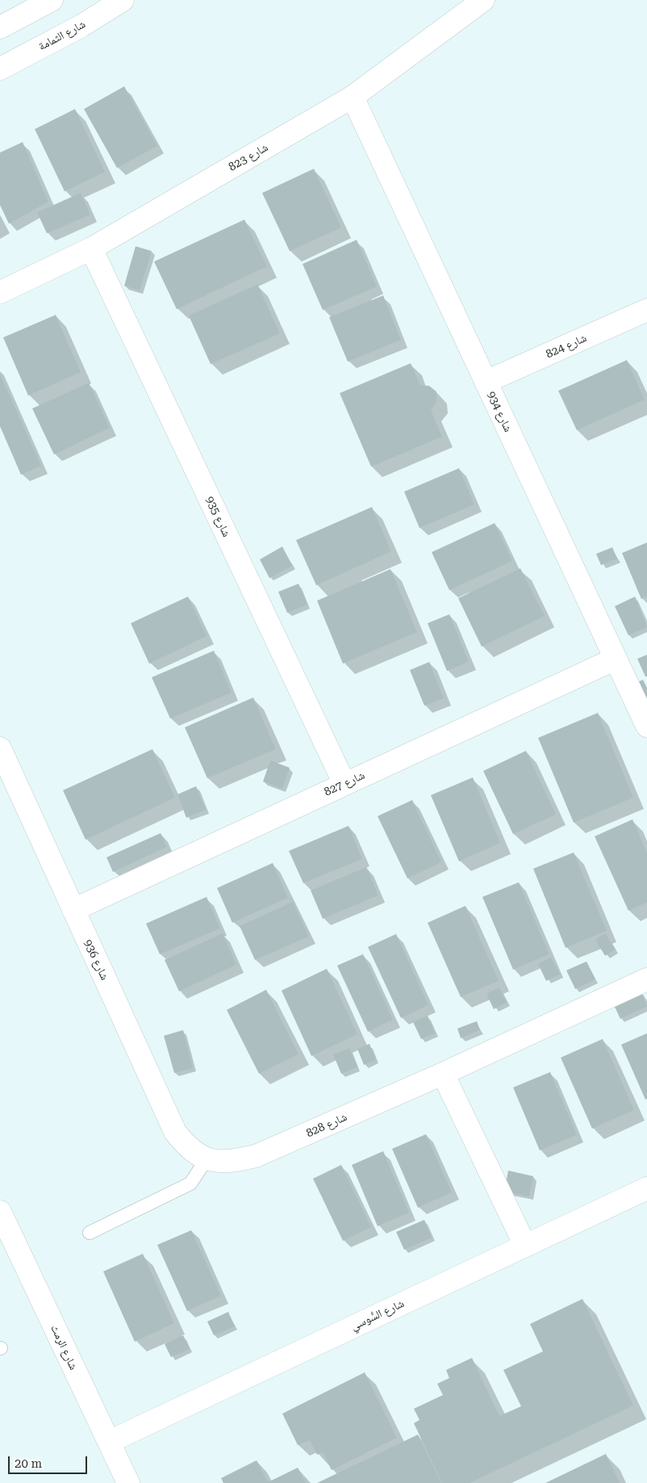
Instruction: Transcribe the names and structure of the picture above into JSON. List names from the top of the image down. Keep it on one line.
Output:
{"streets":{"street":["شارع الثمامة","شارع 823","شارع 824","شارع 934","شارع 935","شارع 827","شارع 936","شارع 828","شارع السُّوسي","شارع الرمث"]},"crossings":[["شارع 823","شارع 934"],["شارع 823","شارع 935"],["شارع 824","شارع 934"],["شارع 934","شارع 827"],["شارع 935","شارع 827"],["شارع 827","شارع 936"],["شارع 936","شارع 828"],["شارع السُّوسي","شارع الرمث"]],"scale_bar":"20 m"}
